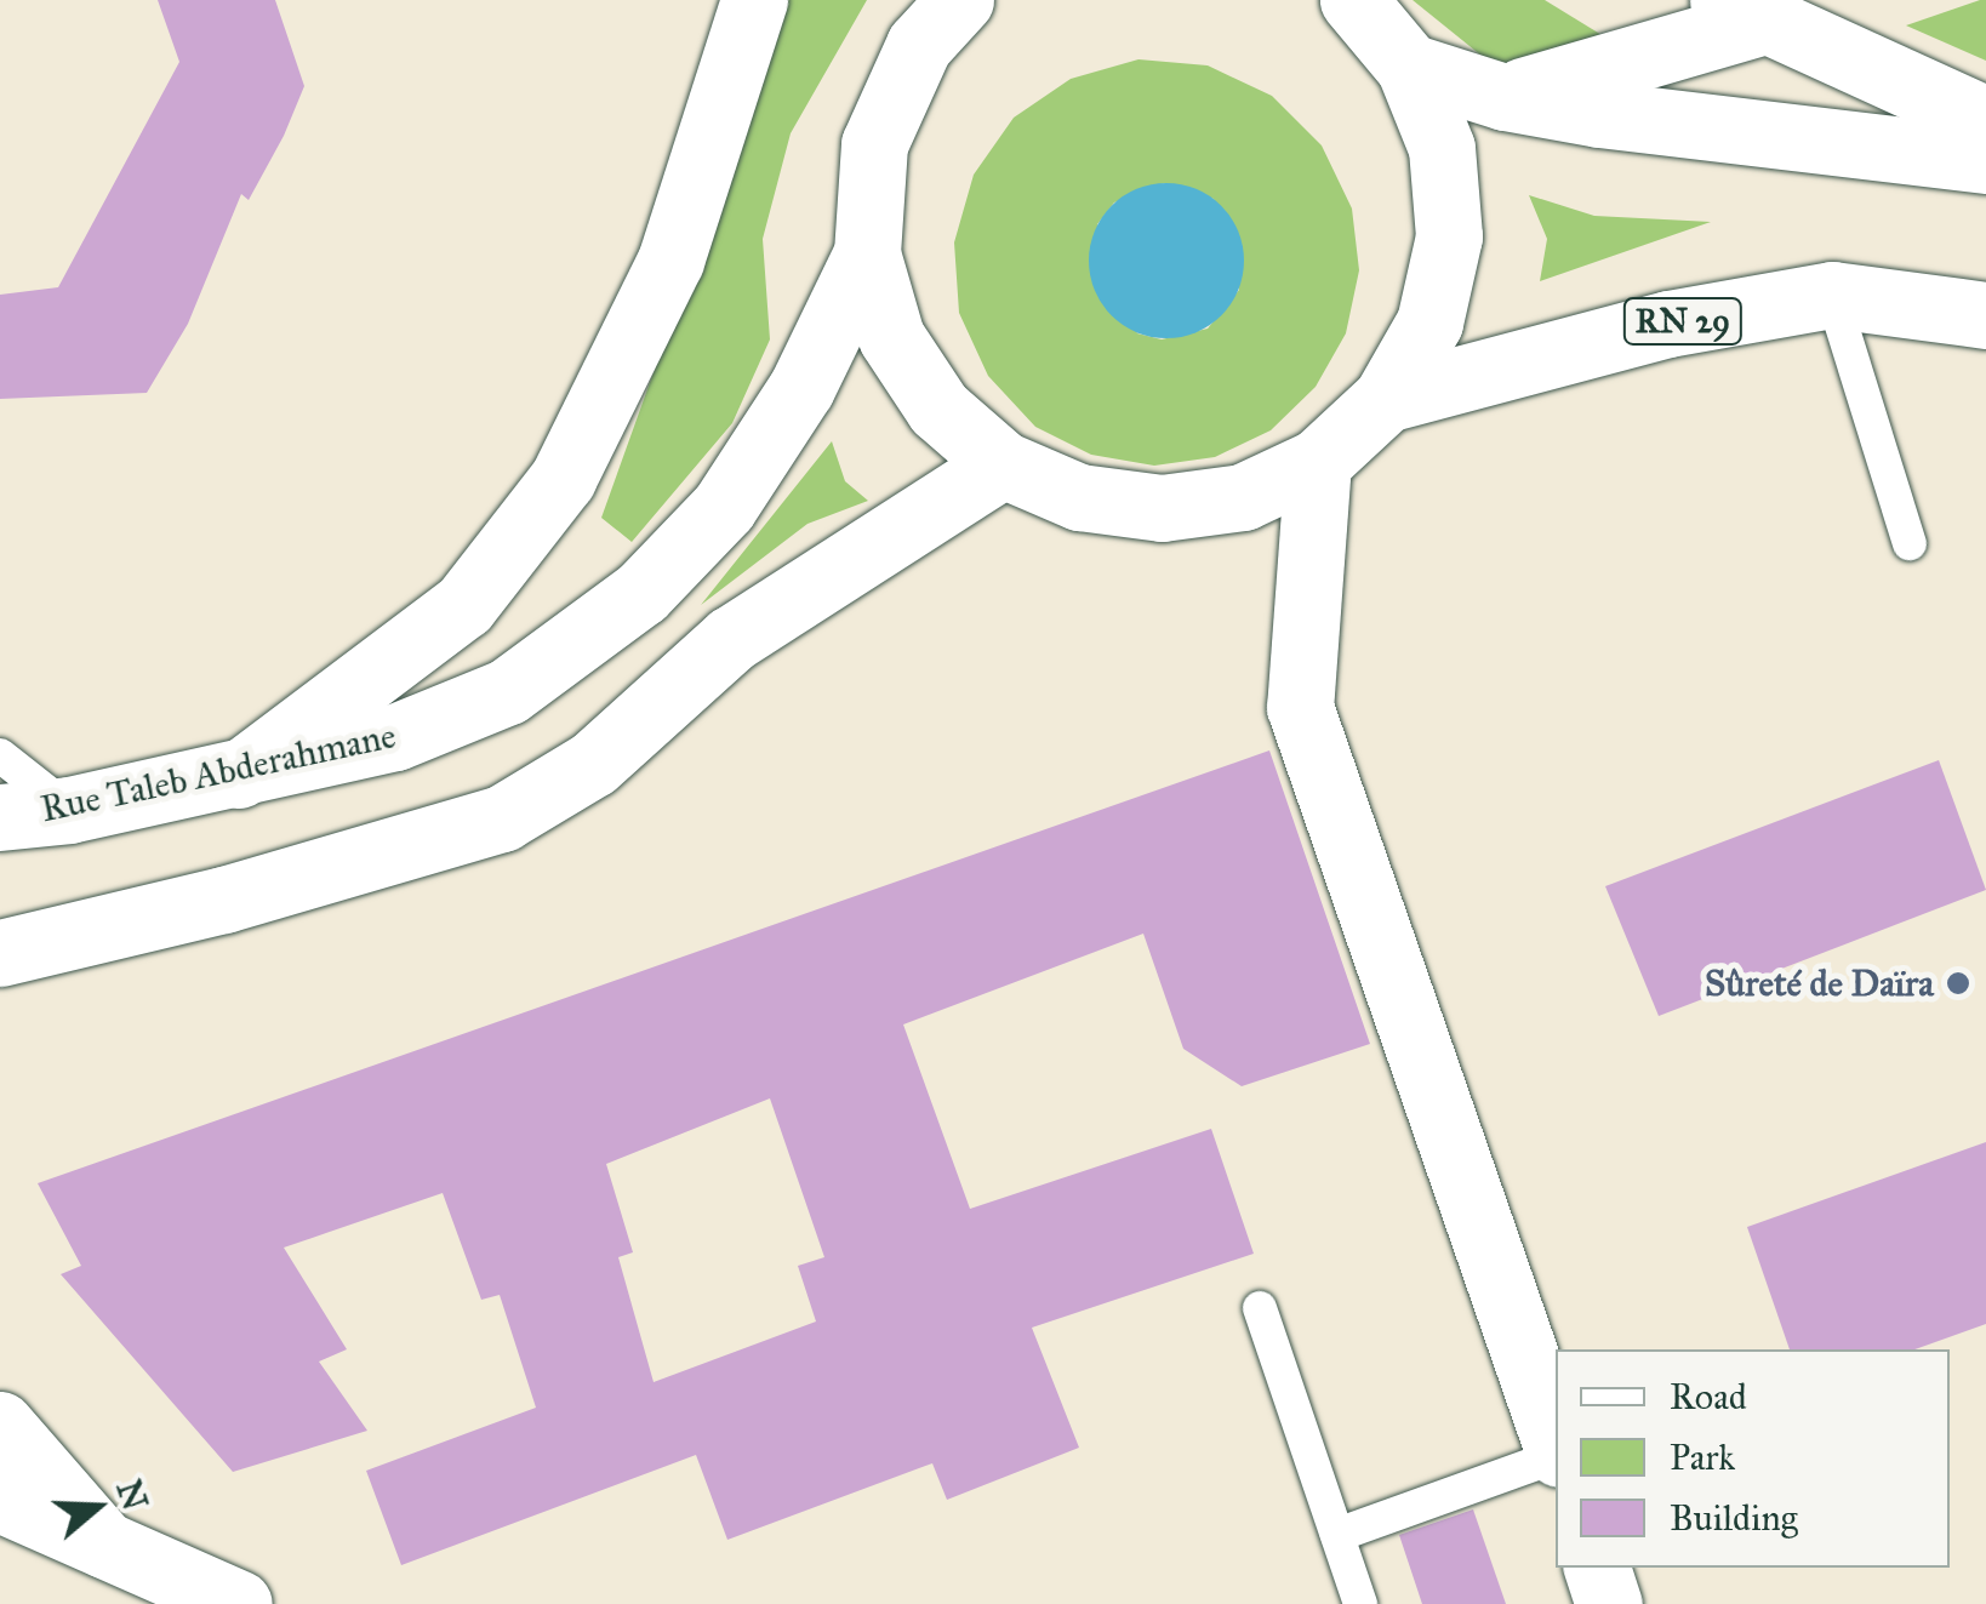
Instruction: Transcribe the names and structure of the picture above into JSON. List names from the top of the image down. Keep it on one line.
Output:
{"streets":{"main road":["RN 29","Rue Taleb Abderahmane"]},"places":["Sûreté de Daïra"],"legend":["Road","Park","Building"],"north":"right"}
